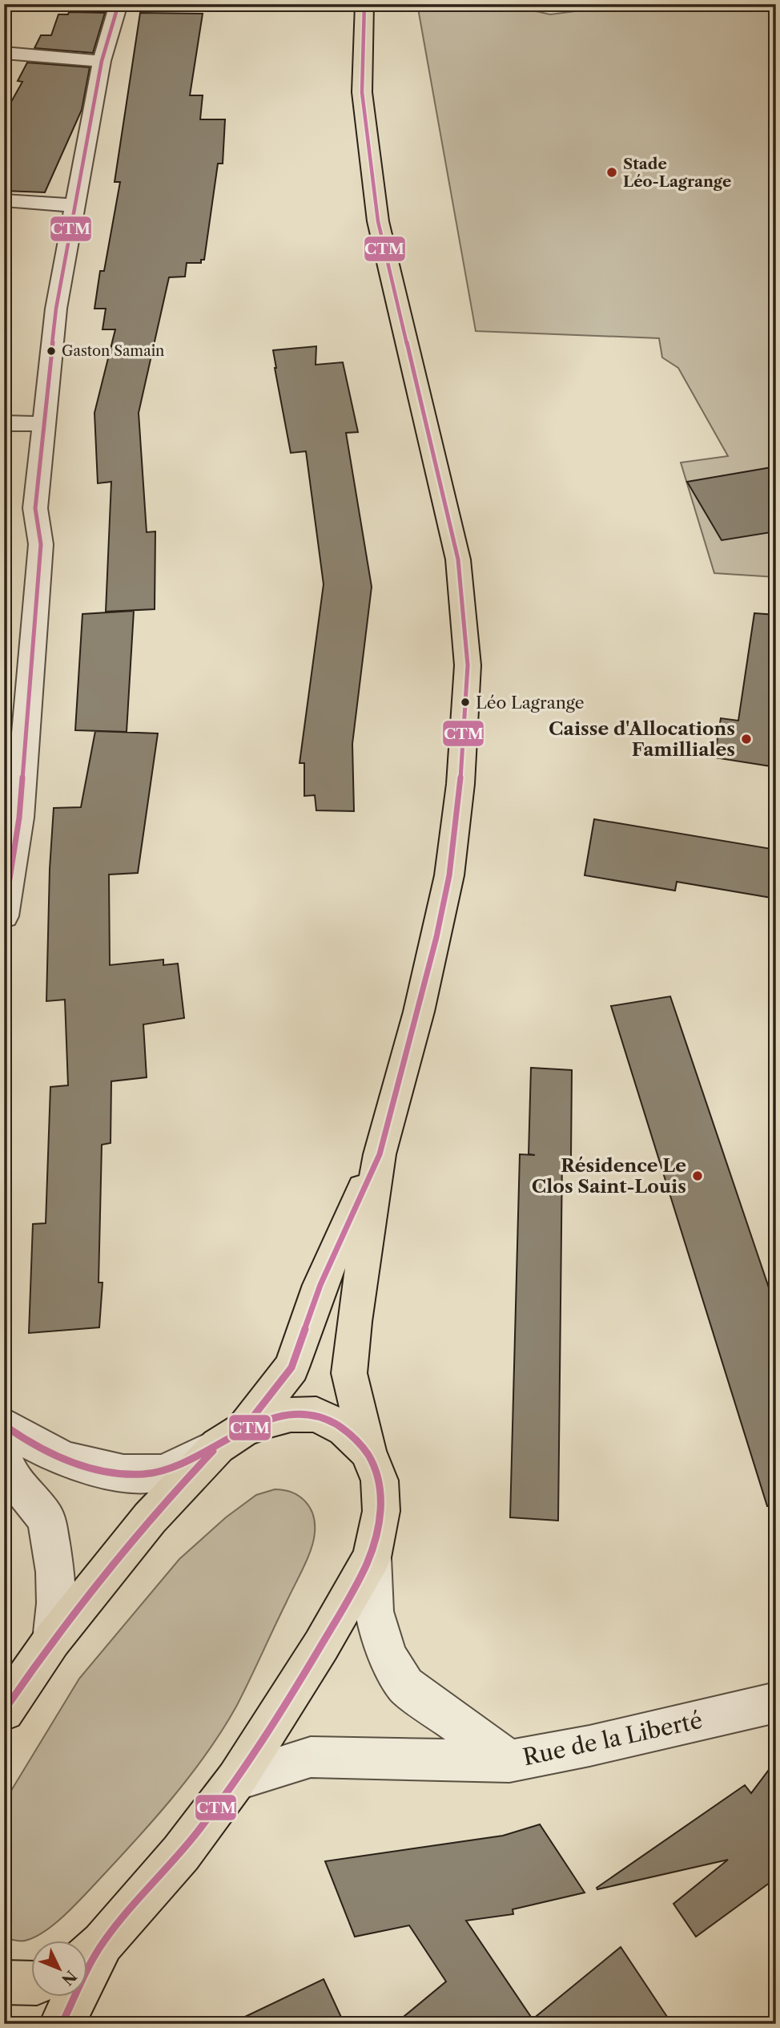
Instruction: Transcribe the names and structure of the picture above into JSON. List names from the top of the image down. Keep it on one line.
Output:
{"streets":{"street":["Rue de la Liberté"]},"places":["Stade Léo-Lagrange","Gaston Samain","Léo Lagrange","Caisse d'Allocations Familliales","Résidence Le Clos Saint-Louis"],"lines":["transit line CTM"],"north":"bottom right"}
